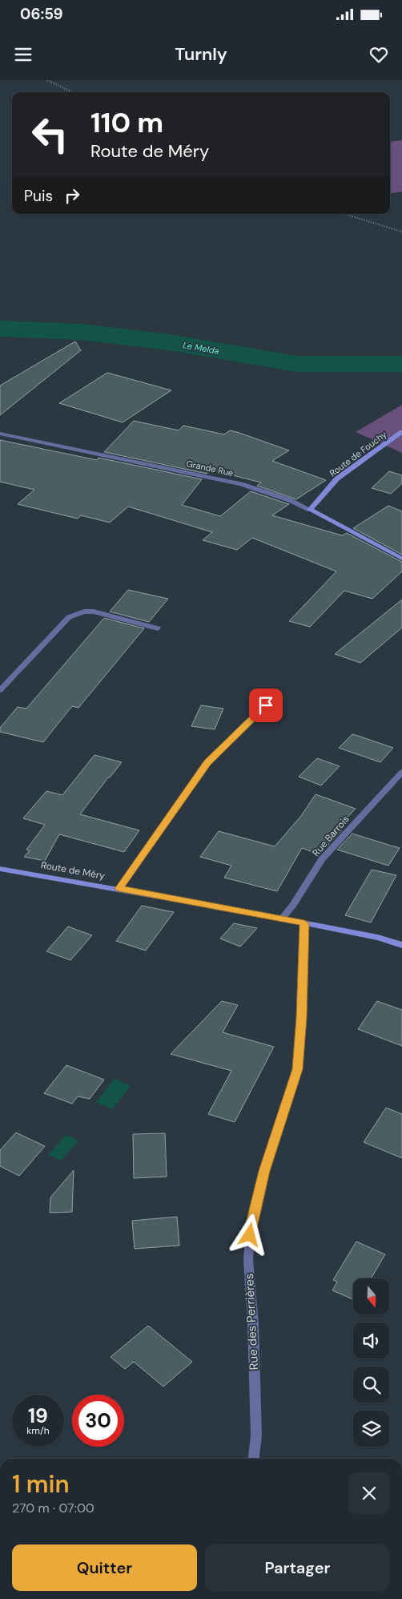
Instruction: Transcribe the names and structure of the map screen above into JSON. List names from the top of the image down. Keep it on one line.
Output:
{"streets":{"street":["Route de Fouchy","Grande Rue","Rue Barrois","Route de Méry","Rue des Perrières"]},"crossings":[["Route de Fouchy","Grande Rue"],["Rue Barrois","Route de Méry"],["Route de Méry","Rue des Perrières"]],"water":["Le Melda"],"north":"bottom","page":{"status":"06:59","header":"Turnly","turn":["110 m","Route de Méry"],"then":"Puis","speed":"19 km/h","limit":"30","heading":["1 min","270 m · 07:00"],"buttons":["Quitter","Partager"]}}
